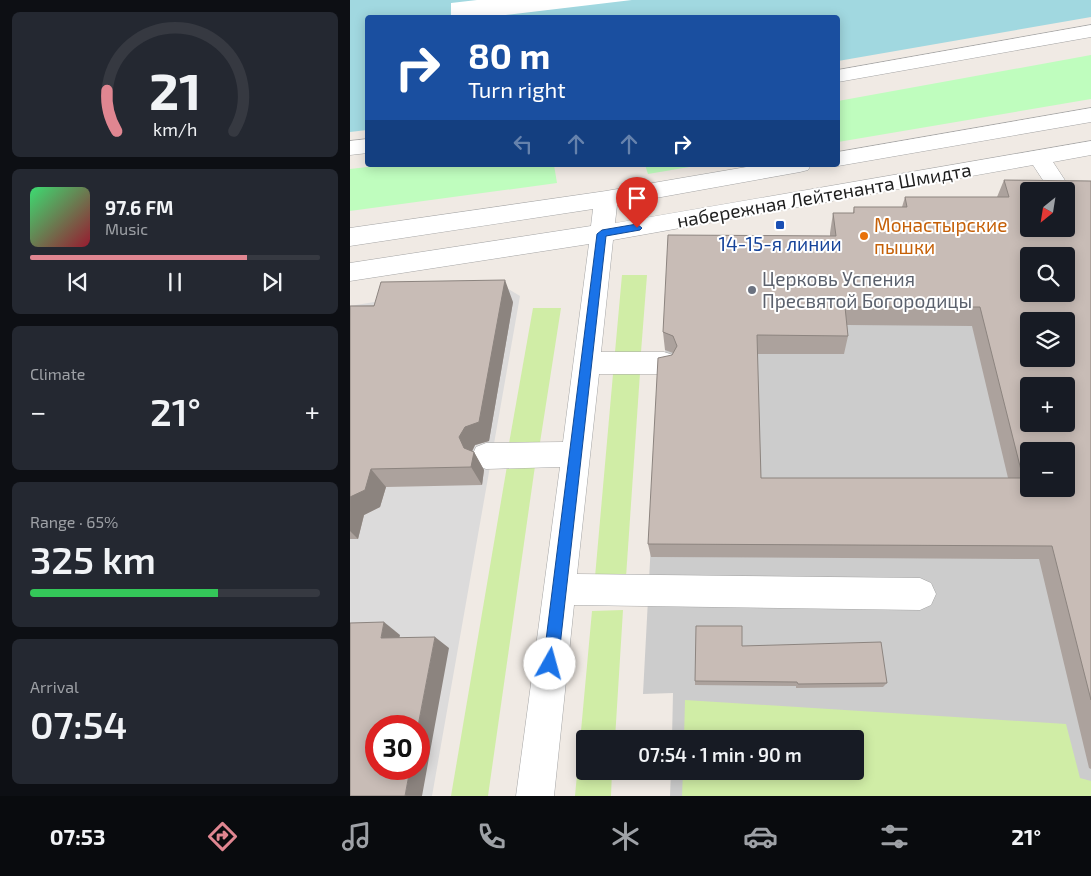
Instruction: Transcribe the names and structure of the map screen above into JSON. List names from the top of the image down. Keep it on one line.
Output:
{"streets":{"street":["набережная Лейтенанта Шмидта"]},"places":{"transit":["14-15-я линии"],"other":["Монастырские пышки","Церковь Успения Пресвятой Богородицы"]},"north":"bottom left","page":{"turn":["80 m","Turn right"],"map_buttons":["+","−"],"song":["97.6 FM","Music"],"tile":["Climate",["Range · 65%","325 km"],["Arrival","07:54"]],"heat":["−","21°","+"],"limit":"30","trip":"07:54 · 1 min · 90 m","tabs":["07:53","21°"],"gauge":["21","km/h"]}}
